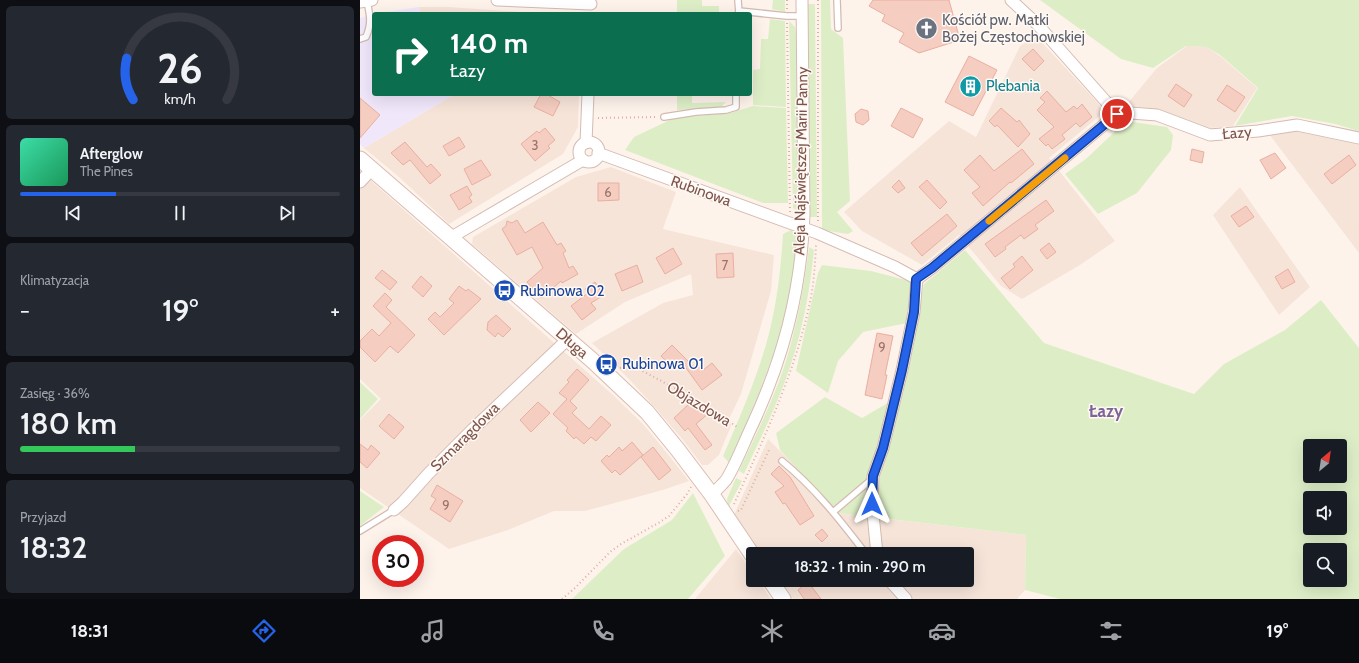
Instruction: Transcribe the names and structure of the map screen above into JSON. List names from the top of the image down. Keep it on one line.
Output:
{"streets":{"street":["Łazy","Aleja Najświętszej Marii Panny","Rubinowa","Długa","Szmaragdowa"],"path":["Objazdowa"]},"crossings":[["Aleja Najświętszej Marii Panny","Rubinowa"],["Aleja Najświętszej Marii Panny","Długa"],["Aleja Najświętszej Marii Panny","Objazdowa"],["Długa","Objazdowa"],["Długa","Szmaragdowa"]],"districts":["Łazy"],"places":{"church":["Kościół pw. Matki Bożej Częstochowskiej"],"building":["Plebania"],"bus stop":["Rubinowa 02","Rubinowa 01"]},"house_numbers":["3","6","7","9","9"],"north":"top right","page":{"turn":["140 m","Łazy"],"song":["Afterglow","The Pines"],"tile":["Klimatyzacja",["Zasięg · 36%","180 km"],["Przyjazd","18:32"]],"heat":["−","19°","+"],"limit":"30","trip":"18:32 · 1 min · 290 m","tabs":["18:31","19°"],"gauge":["26","km/h"]}}
